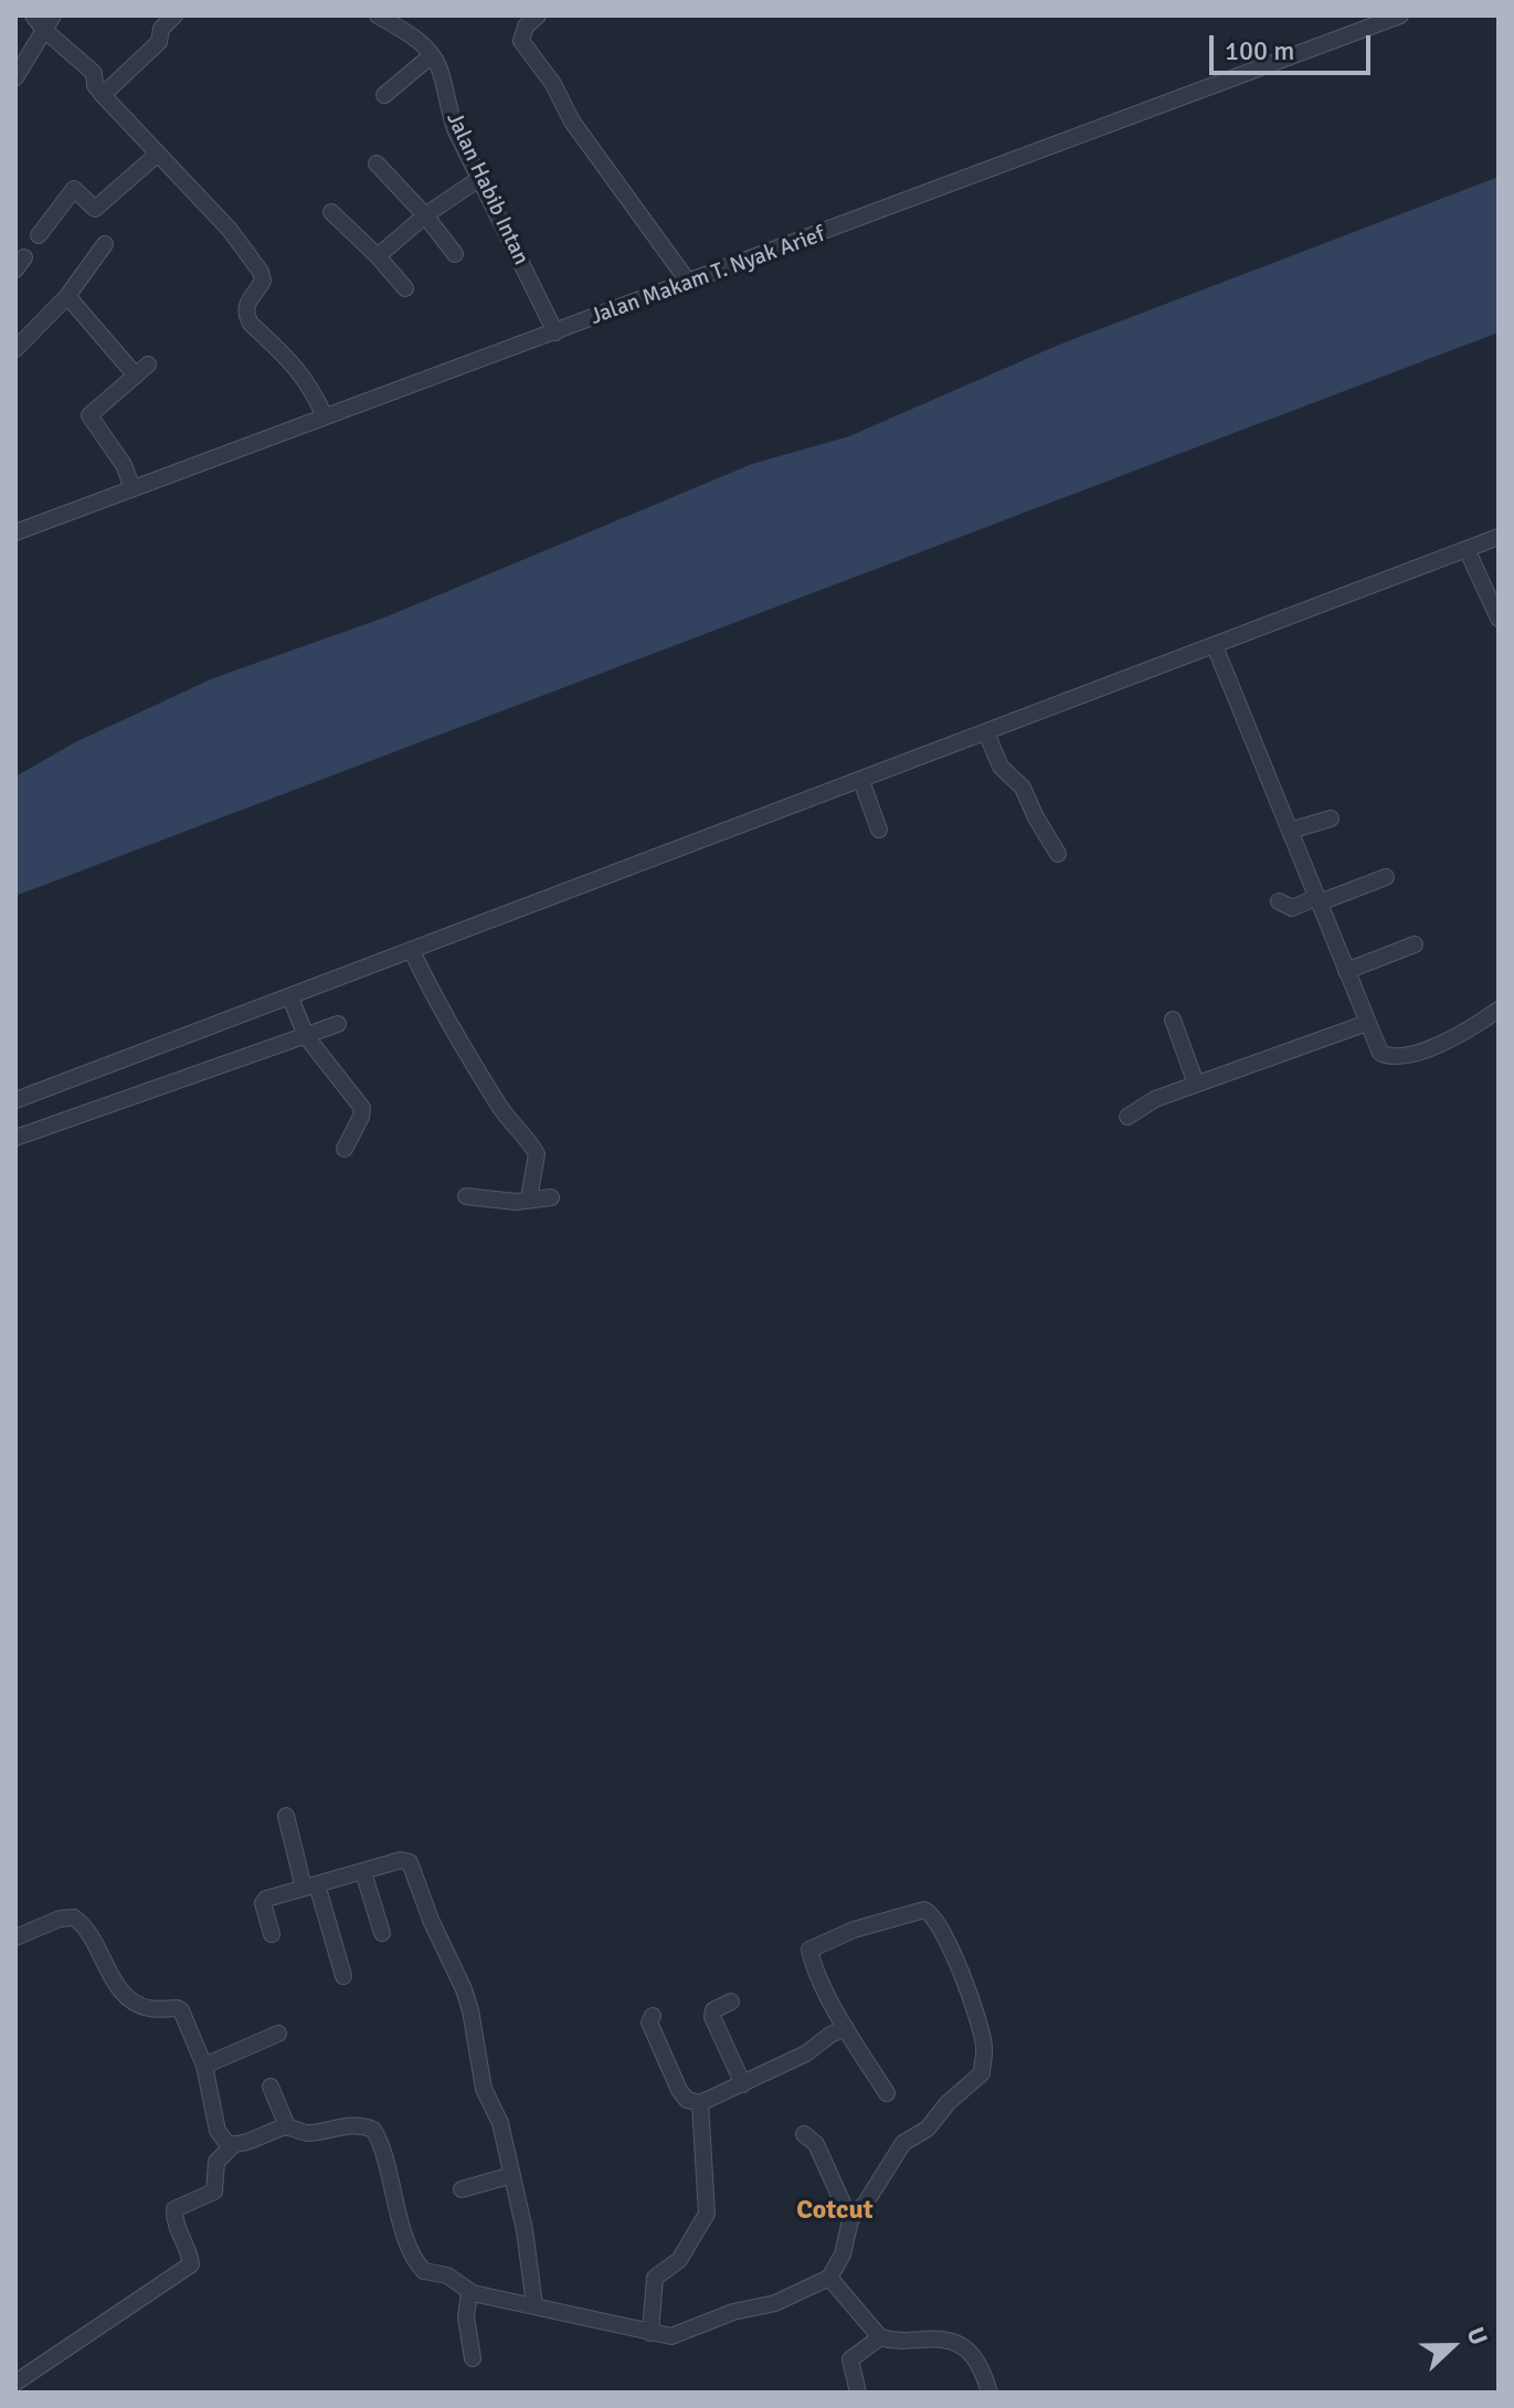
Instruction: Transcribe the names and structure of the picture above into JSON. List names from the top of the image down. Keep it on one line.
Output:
{"streets":{"street":["Jalan Habib Intan","Jalan Makam T. Nyak Arief"]},"crossings":[["Jalan Habib Intan","Jalan Makam T. Nyak Arief"]],"districts":["Cotcut"],"scale_bar":"100 m","north":"right"}
